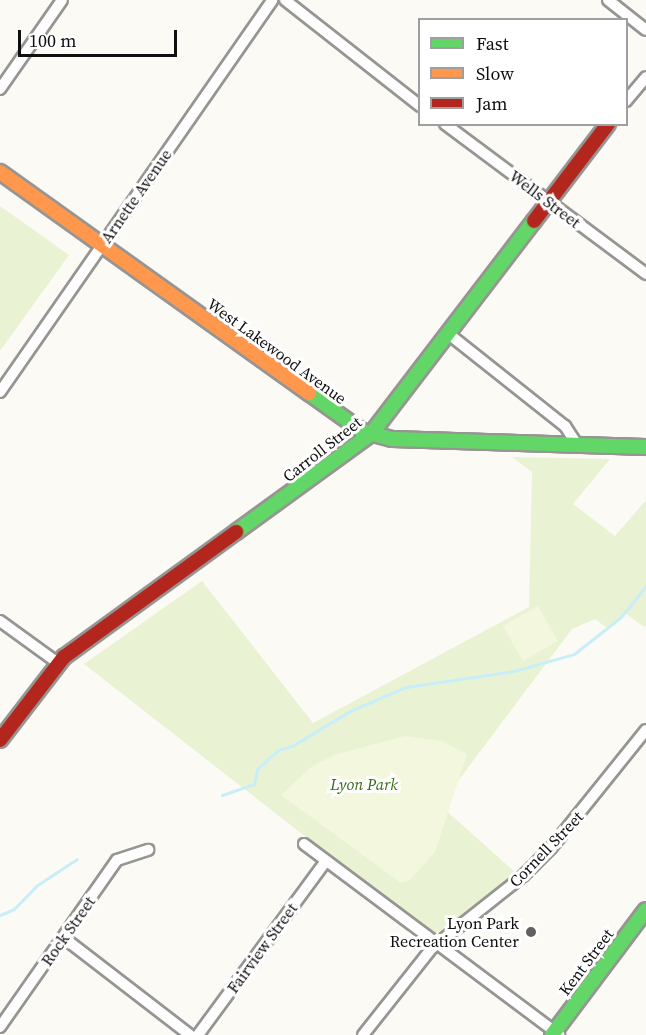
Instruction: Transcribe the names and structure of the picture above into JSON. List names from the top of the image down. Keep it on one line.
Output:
{"streets":{"street":["Arnette Avenue","Wells Street","West Lakewood Avenue","Carroll Street","Cornell Street","Rock Street","Fairview Street","Kent Street"]},"crossings":[["Arnette Avenue","West Lakewood Avenue"],["Wells Street","Carroll Street"],["West Lakewood Avenue","Carroll Street"]],"parks":["Lyon Park"],"places":["Lyon Park Recreation Center"],"legend":["Fast","Slow","Jam"],"scale_bar":"100 m"}
